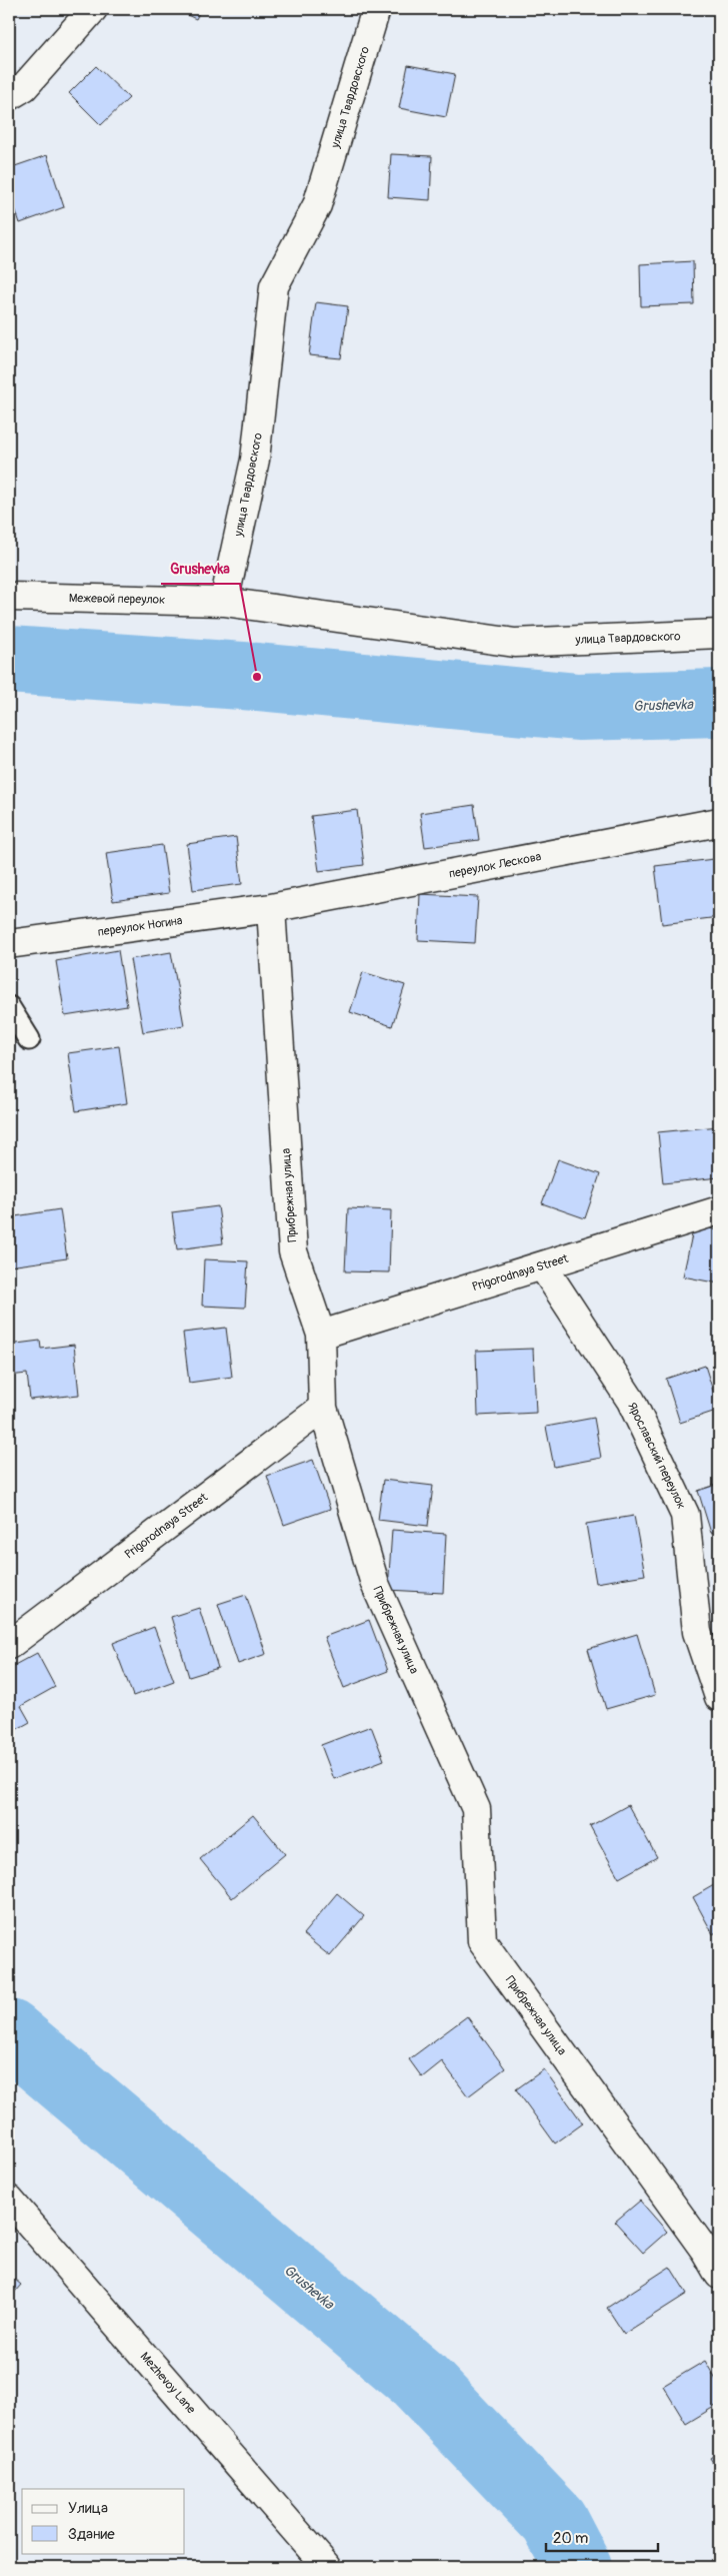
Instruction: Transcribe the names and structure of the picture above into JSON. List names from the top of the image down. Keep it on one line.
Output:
{"streets":{"street":["улица Твардовского","Межевой переулок","переулок Лескова","переулок Ногина","Прибрежная улица","Prigorodnaya Street","Ярославский переулок","Mezhevoy Lane"]},"crossings":[["улица Твардовского","Межевой переулок"],["переулок Лескова","переулок Ногина"],["переулок Лескова","Прибрежная улица"],["переулок Ногина","Прибрежная улица"],["Прибрежная улица","Prigorodnaya Street"],["Prigorodnaya Street","Ярославский переулок"]],"water":["Grushevka"],"places":["Grushevka"],"legend":["Улица","Здание"],"scale_bar":"20 m"}
